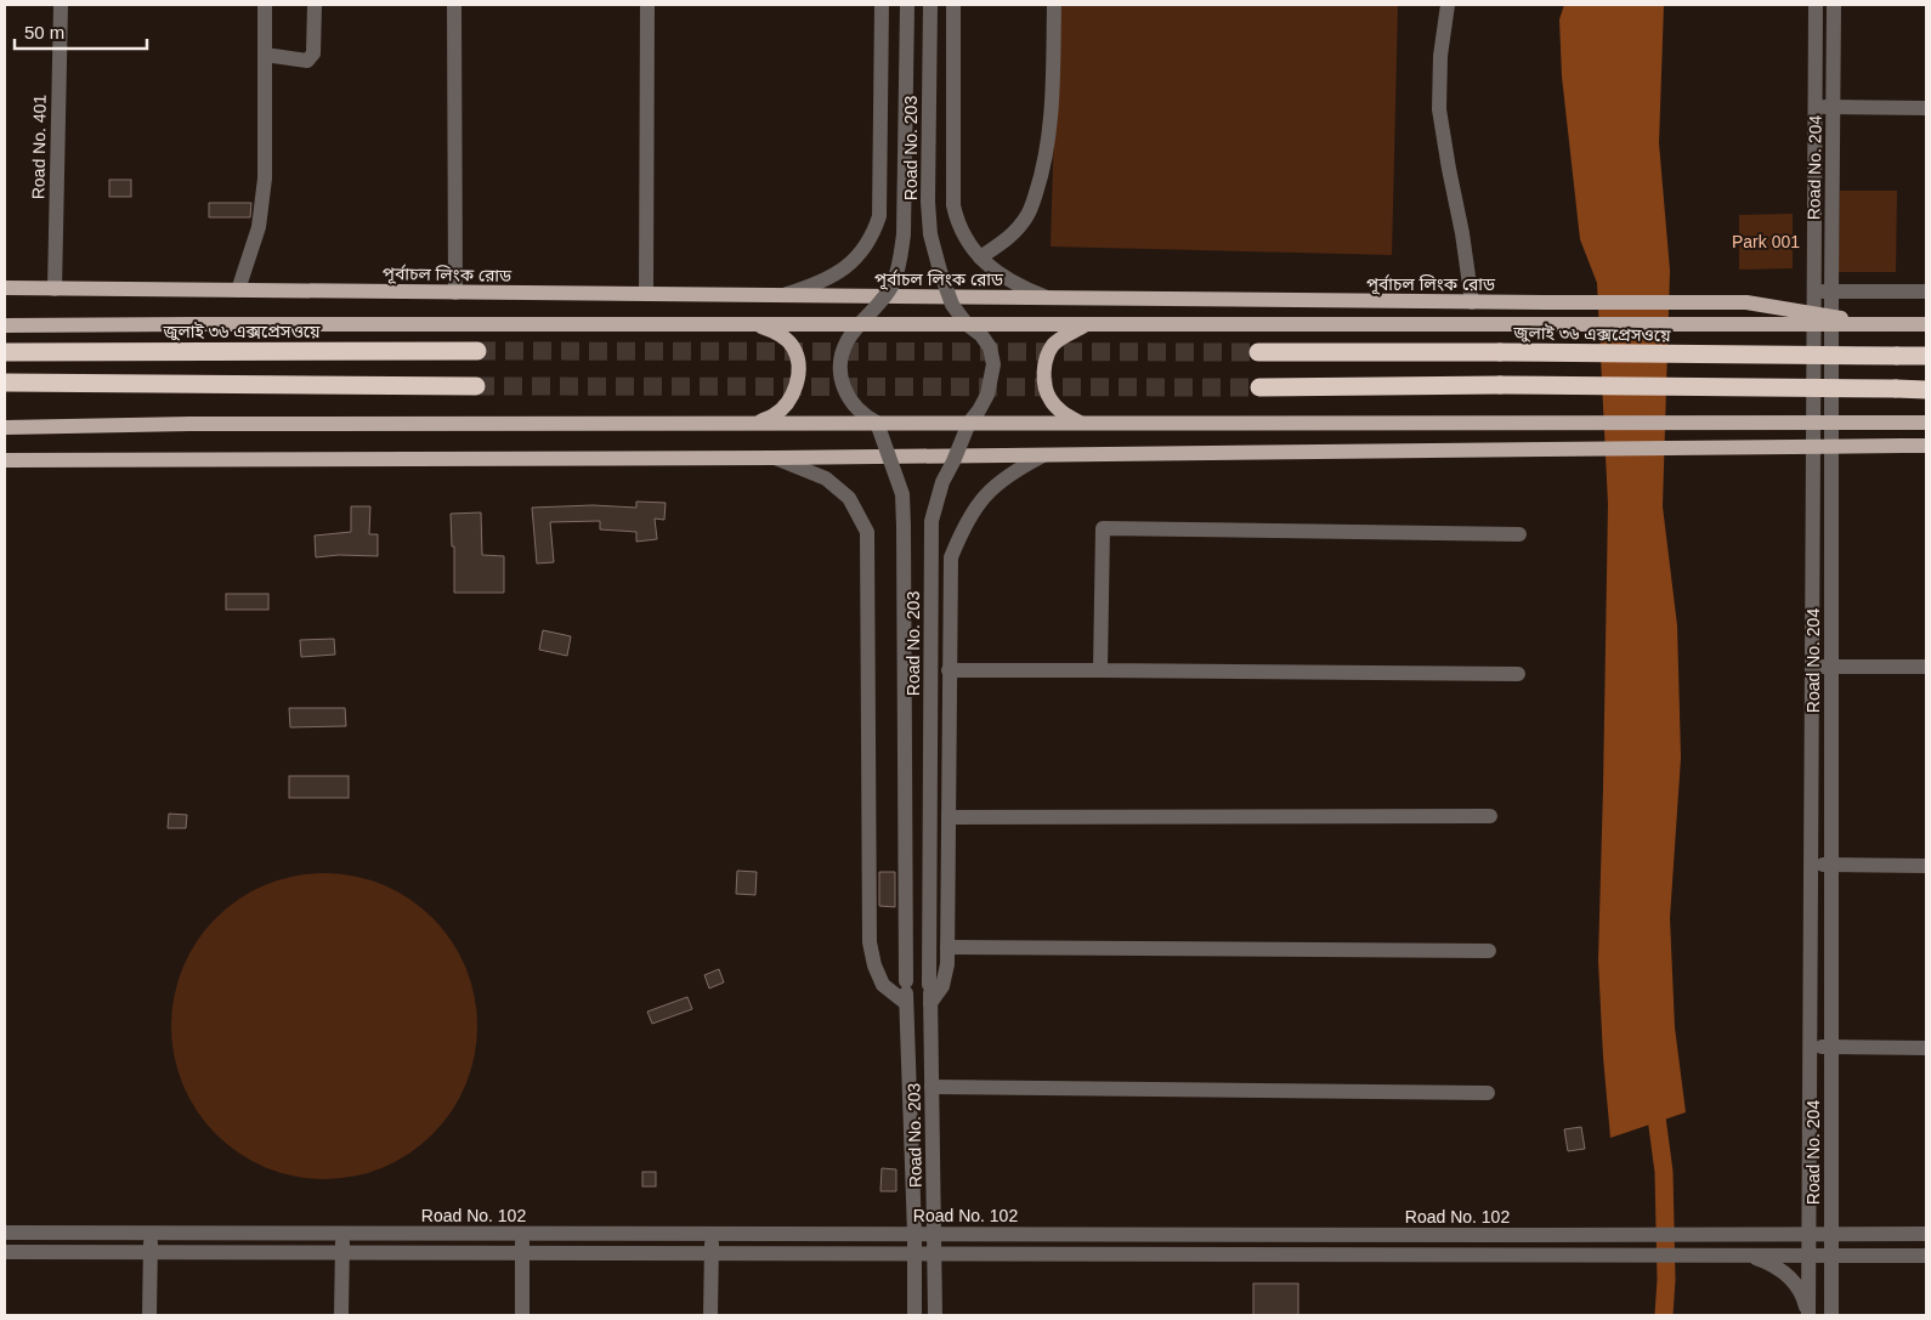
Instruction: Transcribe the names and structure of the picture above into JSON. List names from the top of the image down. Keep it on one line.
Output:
{"streets":{"highway":["জুলাই ৩৬ এক্সপ্রেসওয়ে"],"main road":["পূর্বাচল লিংক রোড"],"street":["Road No. 401","Road No. 203","Road No. 204","Road No. 102"]},"crossings":[["Road No. 401","পূর্বাচল লিংক রোড"],["Road No. 203","পূর্বাচল লিংক রোড"],["Road No. 203","Road No. 102"],["Road No. 204","Road No. 102"]],"parks":["Park 001"],"scale_bar":"50 m"}
